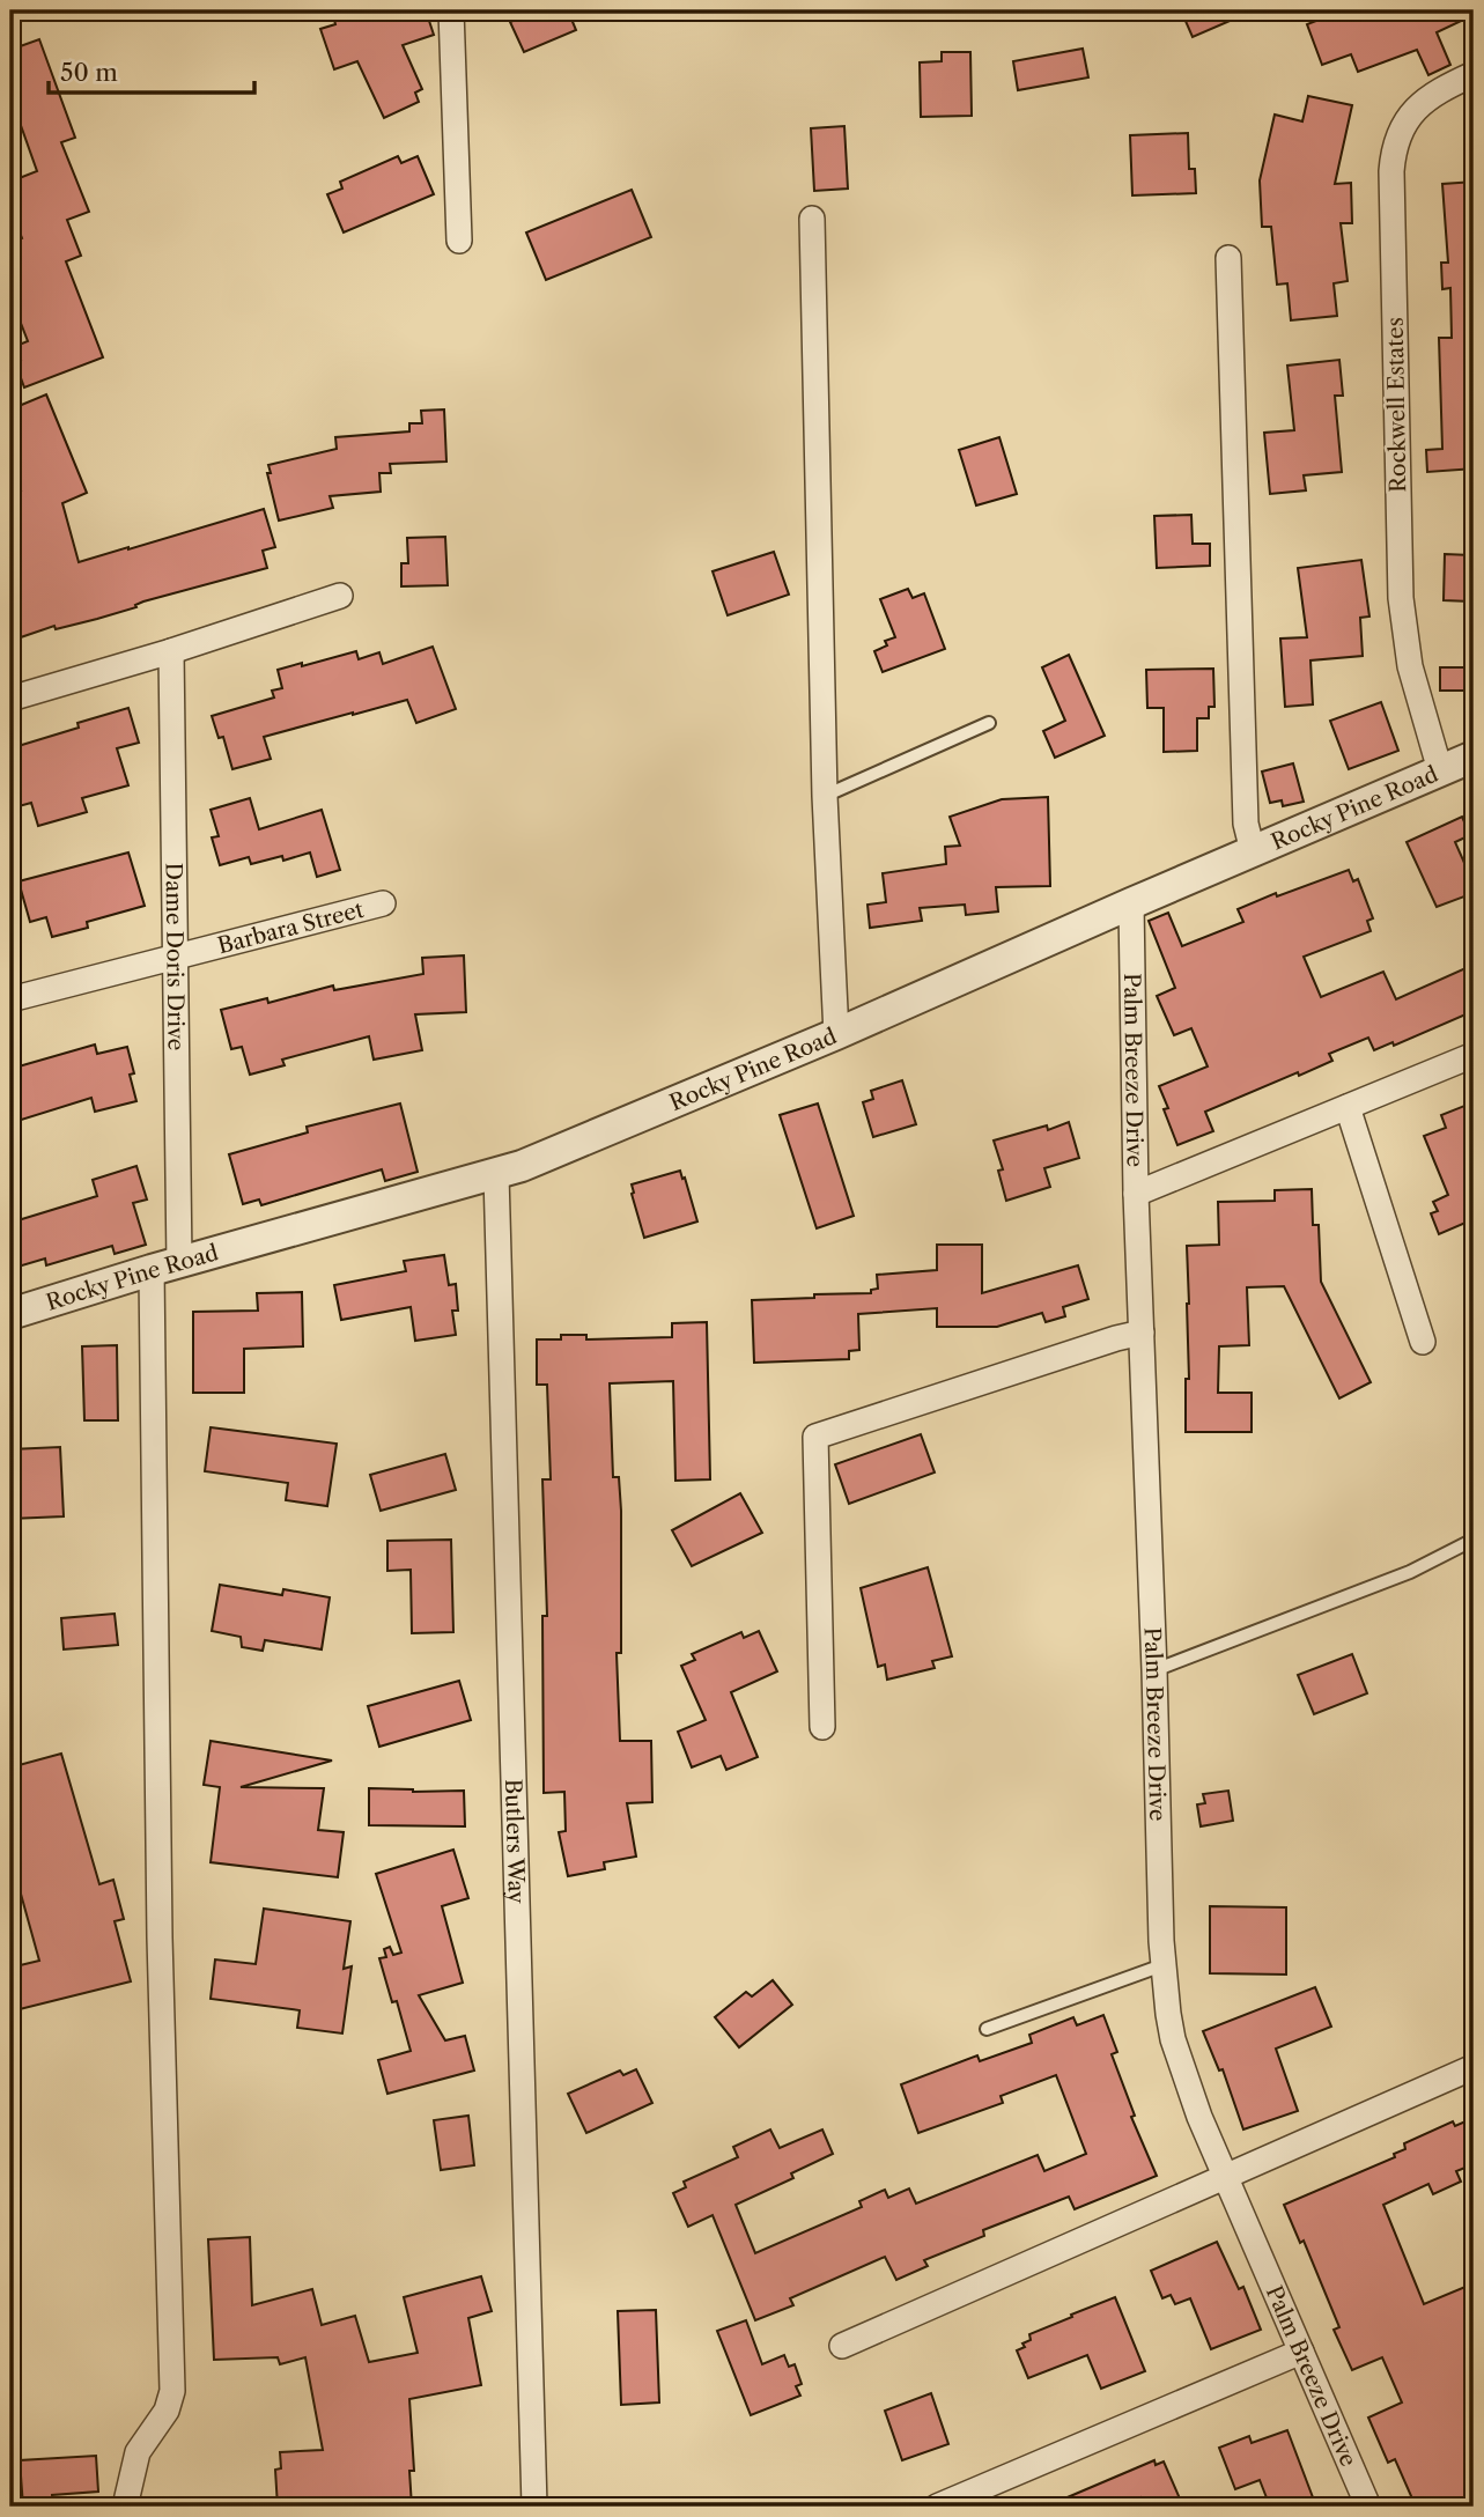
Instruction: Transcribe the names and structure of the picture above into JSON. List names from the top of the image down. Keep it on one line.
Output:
{"streets":{"street":["Rockwell Estates","Rocky Pine Road","Barbara Street","Dame Doris Drive","Palm Breeze Drive","Butlers Way"]},"crossings":[["Rockwell Estates","Rocky Pine Road"],["Rocky Pine Road","Dame Doris Drive"],["Rocky Pine Road","Palm Breeze Drive"],["Rocky Pine Road","Butlers Way"],["Barbara Street","Dame Doris Drive"]],"scale_bar":"50 m"}
